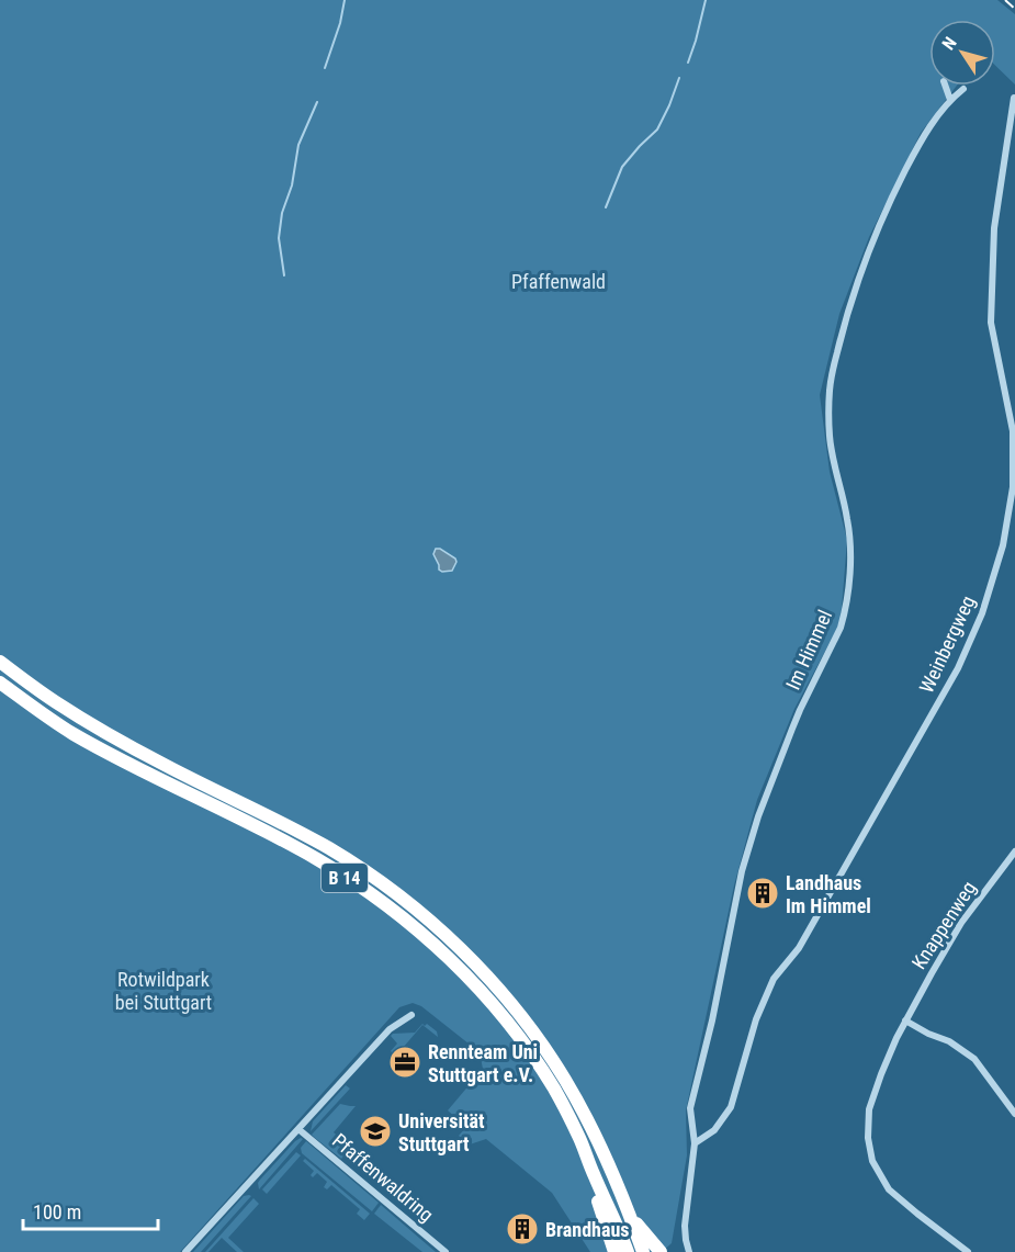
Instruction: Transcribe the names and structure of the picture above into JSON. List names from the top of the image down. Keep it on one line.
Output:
{"streets":{"highway":["B 14"],"street":["Weinbergweg","Im Himmel","Knappenweg","Pfaffenwaldring"]},"crossings":[["Weinbergweg","Im Himmel"]],"parks":["Pfaffenwald","Rotwildpark bei Stuttgart"],"places":{"building":["Landhaus Im Himmel","Brandhaus"],"office":["Rennteam Uni Stuttgart e.V."],"school or university":["Universität Stuttgart"]},"scale_bar":"100 m","north":"top left"}
